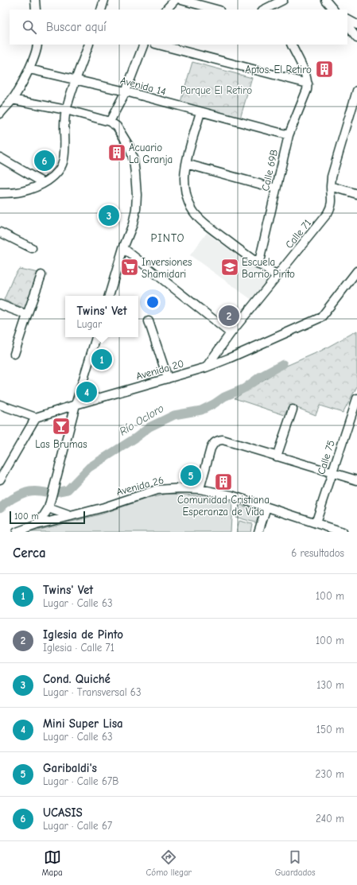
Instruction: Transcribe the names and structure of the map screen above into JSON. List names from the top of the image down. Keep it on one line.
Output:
{"streets":{"street":["Avenida 14","Calle 69B","Calle 71","Avenida 20","Calle 75","Avenida 26"]},"crossings":[["Avenida 14","Calle 69B"],["Calle 71","Avenida 20"],["Calle 75","Avenida 26"]],"districts":["PINTO"],"water":["Río Ocloro"],"parks":["Parque El Retiro"],"places":{"building":["Aptos. El Retiro","Acuario La Granja","Comunidad Cristiana Esperanza de Vida"],"supermarket":["Inversiones Shamidari"],"school or university":["Escuela Barrio Pinto"],"bar":["Las Brumas"]},"scale_bar":"100 m","page":{"search":"Buscar aquí","pins":["6","3","2","1","4","5"],"popup":["Twins' Vet","Lugar"],"scale":"100 m","heading":["Cerca","6 resultados"],"list":[{"mark":"1","name":"Twins' Vet","note":"Lugar · Calle 63","value":"100 m"},{"mark":"2","name":"Iglesia de Pinto","note":"Iglesia · Calle 71","value":"100 m"},{"mark":"3","name":"Cond. Quiché","note":"Lugar · Transversal 63","value":"130 m"},{"mark":"4","name":"Mini Super Lisa","note":"Lugar · Calle 63","value":"150 m"},{"mark":"5","name":"Garibaldi's","note":"Lugar · Calle 67B","value":"230 m"},{"mark":"6","name":"UCASIS","note":"Lugar · Calle 67","value":"240 m"}],"nav":["Mapa","Cómo llegar","Guardados"]}}
